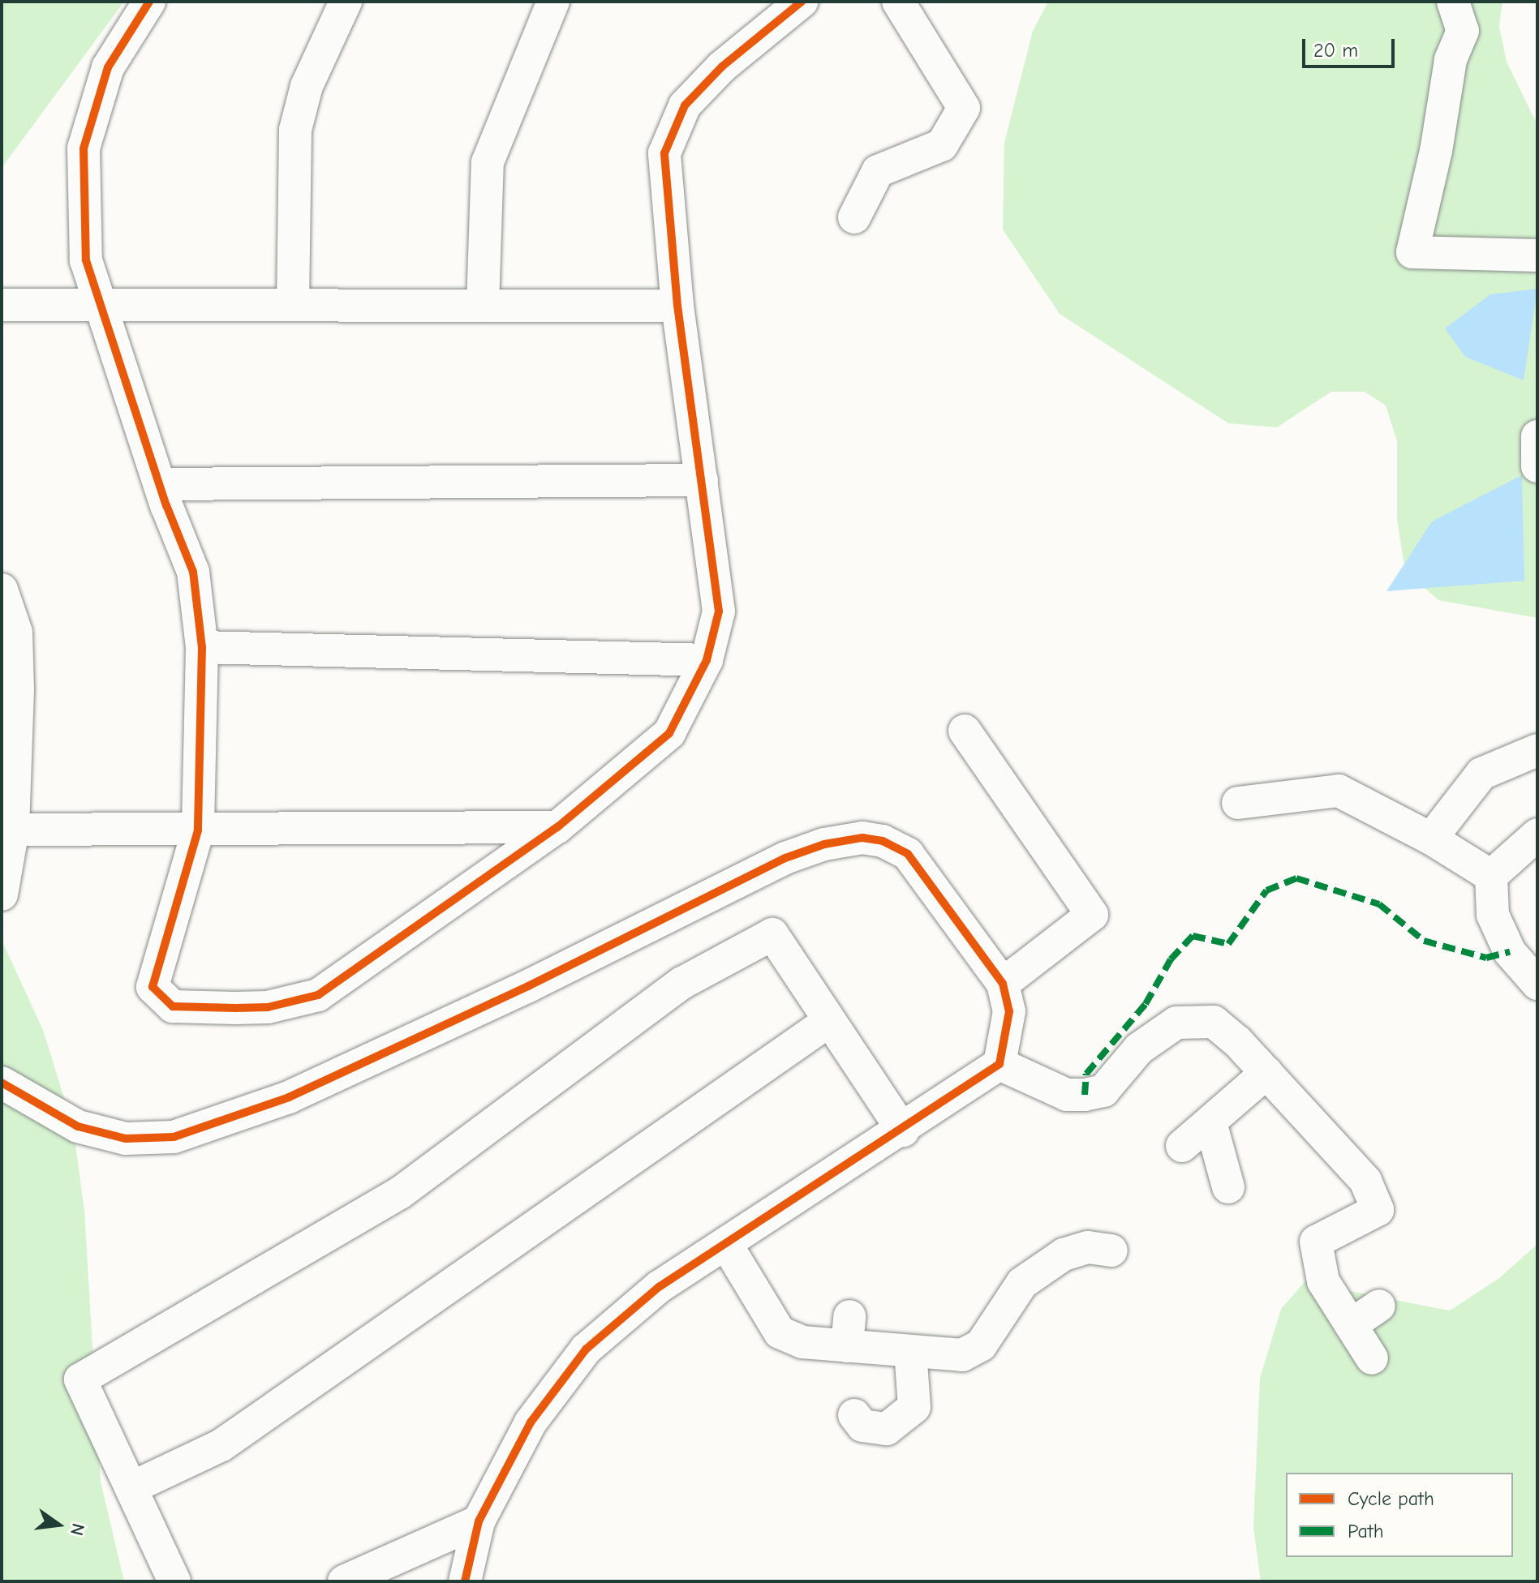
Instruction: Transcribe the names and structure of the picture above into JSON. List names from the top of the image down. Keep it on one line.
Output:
{"legend":["Cycle path","Path"],"scale_bar":"20 m","north":"right"}
